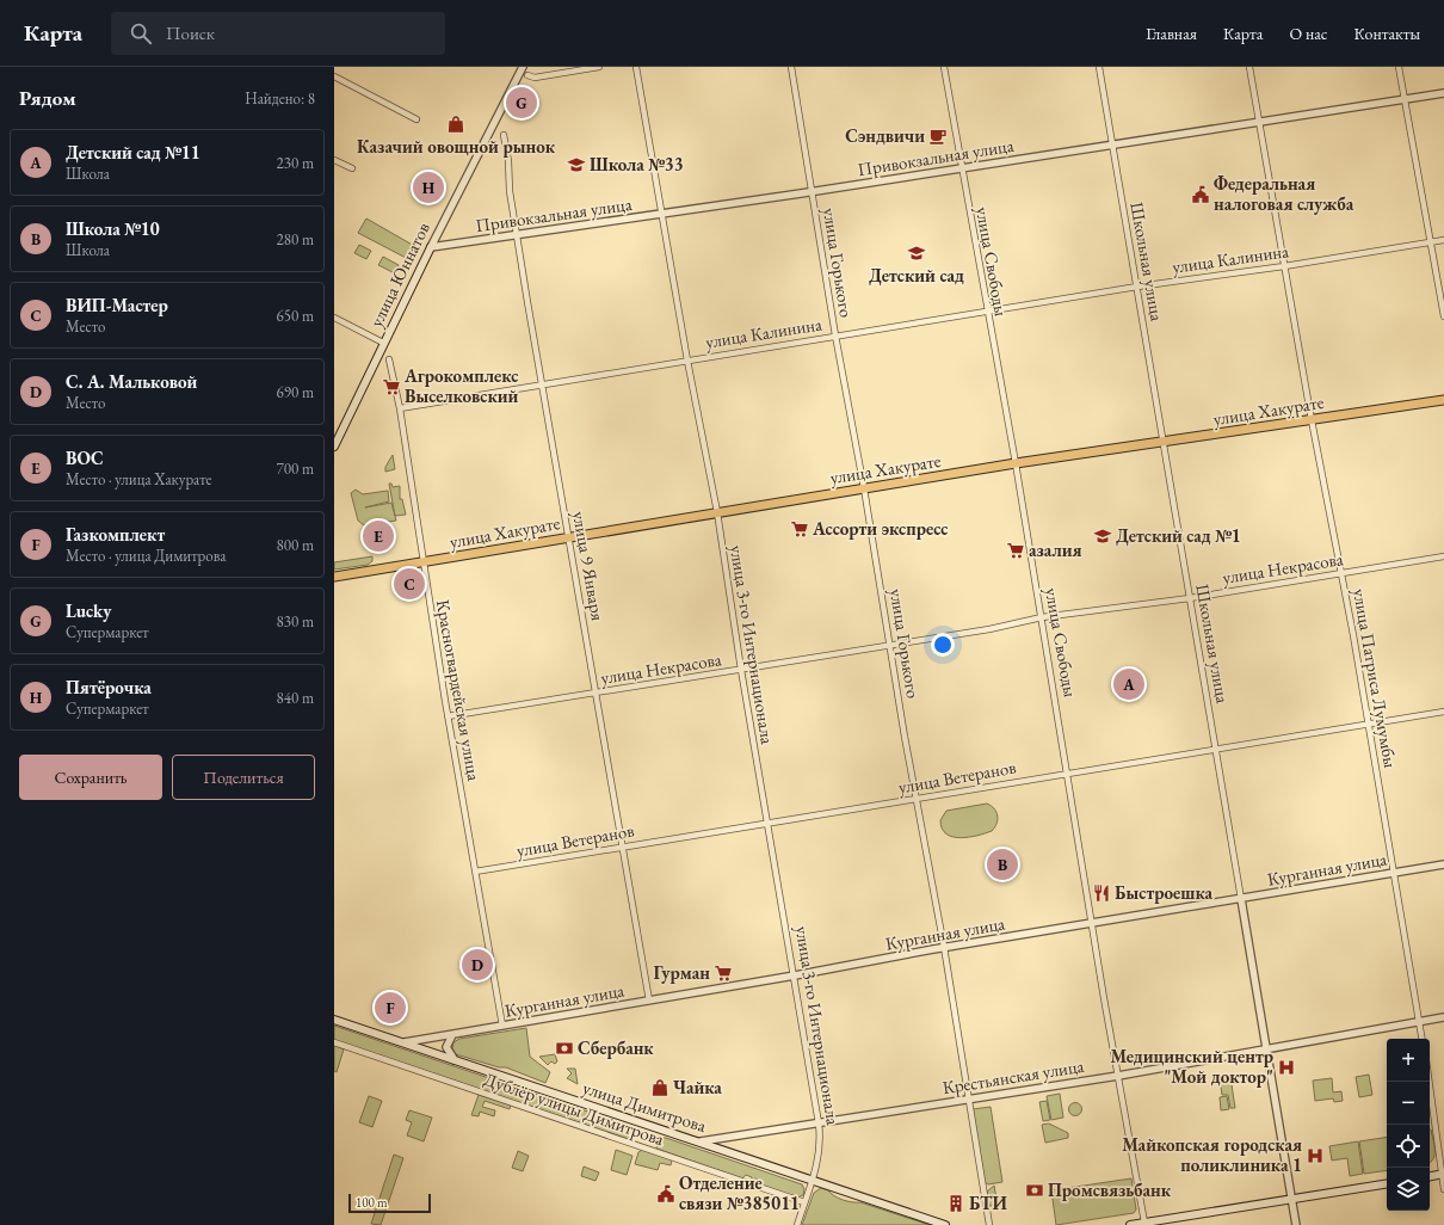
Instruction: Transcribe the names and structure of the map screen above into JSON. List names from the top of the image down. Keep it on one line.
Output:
{"streets":{"main road":["улица Юннатов","улица Хакурате","улица Димитрова"],"street":["Привокзальная улица","улица Калинина","улица Свободы","Школьная улица","улица Горького","улица 9 Января","улица Некрасова","улица 3-го Интернационала","улица Патриса Лумумбы","Красногвардейская улица","улица Ветеранов","Курганная улица","Крестьянская улица","Дублёр улицы Димитрова"]},"crossings":[["Привокзальная улица","улица Свободы"],["Привокзальная улица","Школьная улица"],["Привокзальная улица","улица Горького"],["Привокзальная улица","улица Юннатов"],["Привокзальная улица","улица 9 Января"],["Привокзальная улица","улица 3-го Интернационала"],["Привокзальная улица","улица Патриса Лумумбы"],["улица Калинина","улица Свободы"],["улица Калинина","Школьная улица"],["улица Калинина","улица Горького"],["улица Калинина","улица 9 Января"],["улица Калинина","улица 3-го Интернационала"],["улица Калинина","улица Патриса Лумумбы"],["улица Калинина","Красногвардейская улица"],["улица Свободы","улица Хакурате"],["улица Свободы","улица Некрасова"],["улица Свободы","улица Ветеранов"],["улица Свободы","Курганная улица"],["улица Свободы","Крестьянская улица"],["Школьная улица","улица Хакурате"],["Школьная улица","улица Некрасова"],["Школьная улица","улица Ветеранов"],["Школьная улица","Курганная улица"],["Школьная улица","Крестьянская улица"],["улица Горького","улица Хакурате"],["улица Горького","улица Некрасова"],["улица Горького","улица Ветеранов"],["улица Горького","Курганная улица"],["улица Горького","Крестьянская улица"],["улица Хакурате","улица 9 Января"],["улица Хакурате","улица 3-го Интернационала"],["улица Хакурате","улица Патриса Лумумбы"],["улица Хакурате","Красногвардейская улица"],["улица 9 Января","улица Некрасова"],["улица 9 Января","улица Ветеранов"],["улица 9 Января","Курганная улица"],["улица Некрасова","улица 3-го Интернационала"],["улица Некрасова","улица Патриса Лумумбы"],["улица Некрасова","Красногвардейская улица"],["улица 3-го Интернационала","улица Ветеранов"],["улица 3-го Интернационала","Курганная улица"],["улица 3-го Интернационала","Крестьянская улица"],["улица 3-го Интернационала","улица Димитрова"],["улица 3-го Интернационала","Дублёр улицы Димитрова"],["улица Патриса Лумумбы","улица Ветеранов"],["улица Патриса Лумумбы","Курганная улица"],["улица Патриса Лумумбы","Крестьянская улица"],["Красногвардейская улица","улица Ветеранов"],["Красногвардейская улица","Курганная улица"],["Курганная улица","улица Димитрова"],["Крестьянская улица","улица Димитрова"]],"places":{"shop":["Казачий овощной рынок","Чайка"],"cafe":["Сэндвичи"],"school or university":["Школа №33","Детский сад","Детский сад №1"],"public building":["Федеральная налоговая служба","Отделение связи №385011"],"supermarket":["Агрокомплекс Выселковский","Ассорти экспресс","азалия","Гурман"],"restaurant":["Быстроешка"],"bank":["Сбербанк","Промсвязьбанк"],"hospital":["Медицинский центр \"Мой доктор\"","Майкопская городская поликлиника 1"],"building":["БТИ"]},"scale_bar":"100 m","page":{"header":"Карта","search":"Поиск","nav":["Главная","Карта","О нас","Контакты"],"heading":["Рядом","Найдено: 8"],"pins":["G","H","E","C","A","B","D","F"],"list":[{"mark":"A","name":"Детский сад №11","note":"Школа","value":"230 m"},{"mark":"B","name":"Школа №10","note":"Школа","value":"280 m"},{"mark":"C","name":"ВИП-Мастер","note":"Место","value":"650 m"},{"mark":"D","name":"С. А. Мальковой","note":"Место","value":"690 m"},{"mark":"E","name":"ВОС","note":"Место · улица Хакурате","value":"700 m"},{"mark":"F","name":"Газкомплект","note":"Место · улица Димитрова","value":"800 m"},{"mark":"G","name":"Lucky","note":"Супермаркет","value":"830 m"},{"mark":"H","name":"Пятёрочка","note":"Супермаркет","value":"840 m"}],"buttons":["Сохранить","Поделиться"],"map_buttons":["+","−"],"scale":"100 m"}}
